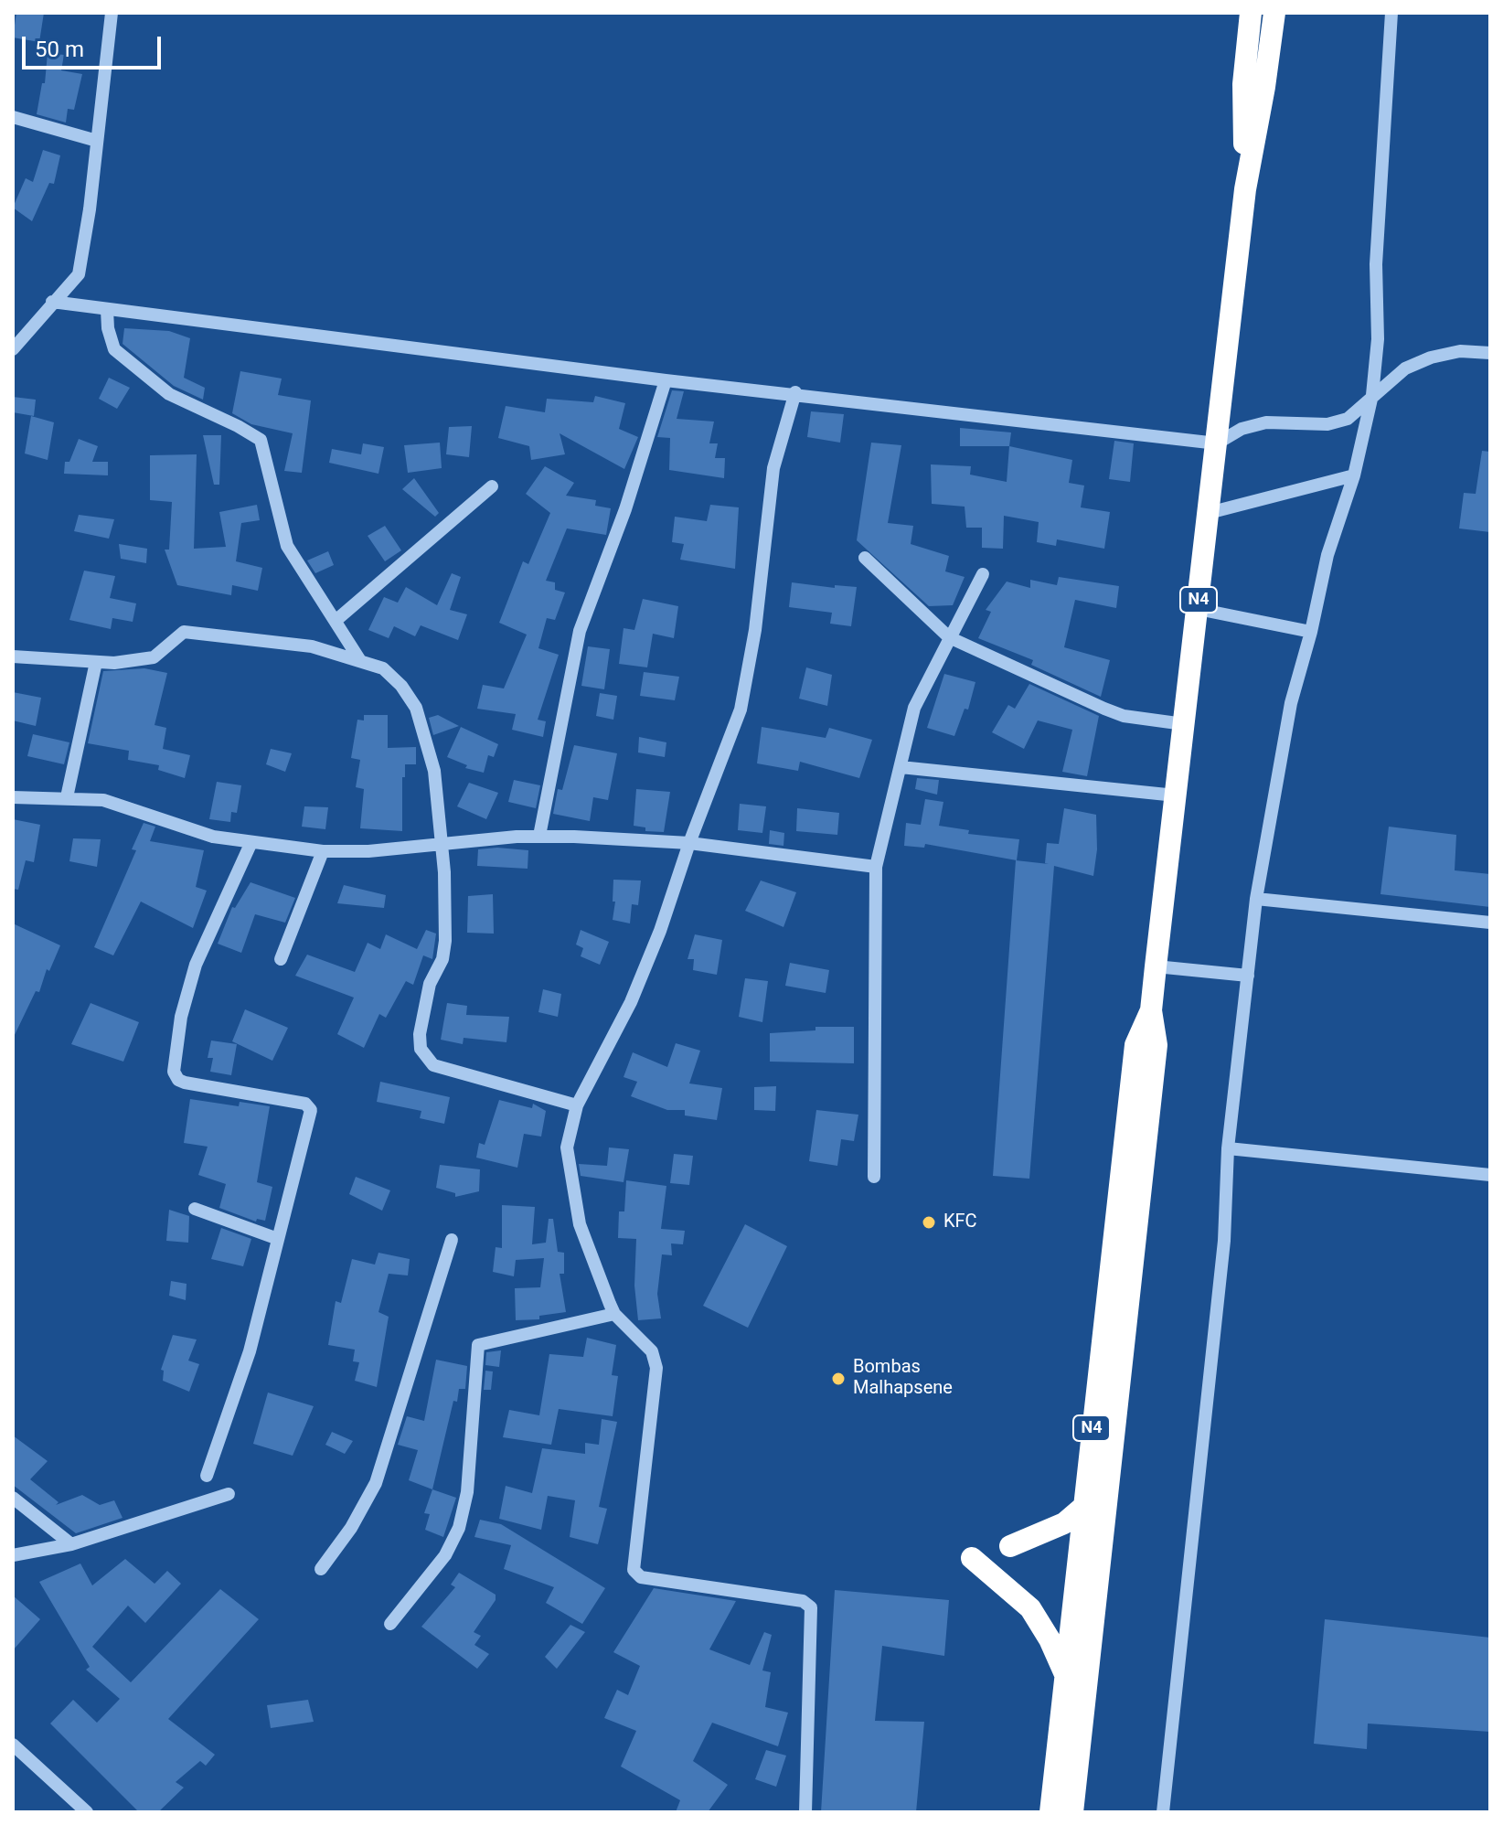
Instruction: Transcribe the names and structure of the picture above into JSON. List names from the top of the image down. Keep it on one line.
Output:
{"streets":{"highway":["N4"]},"places":["KFC","Bombas Malhapsene"],"scale_bar":"50 m"}
